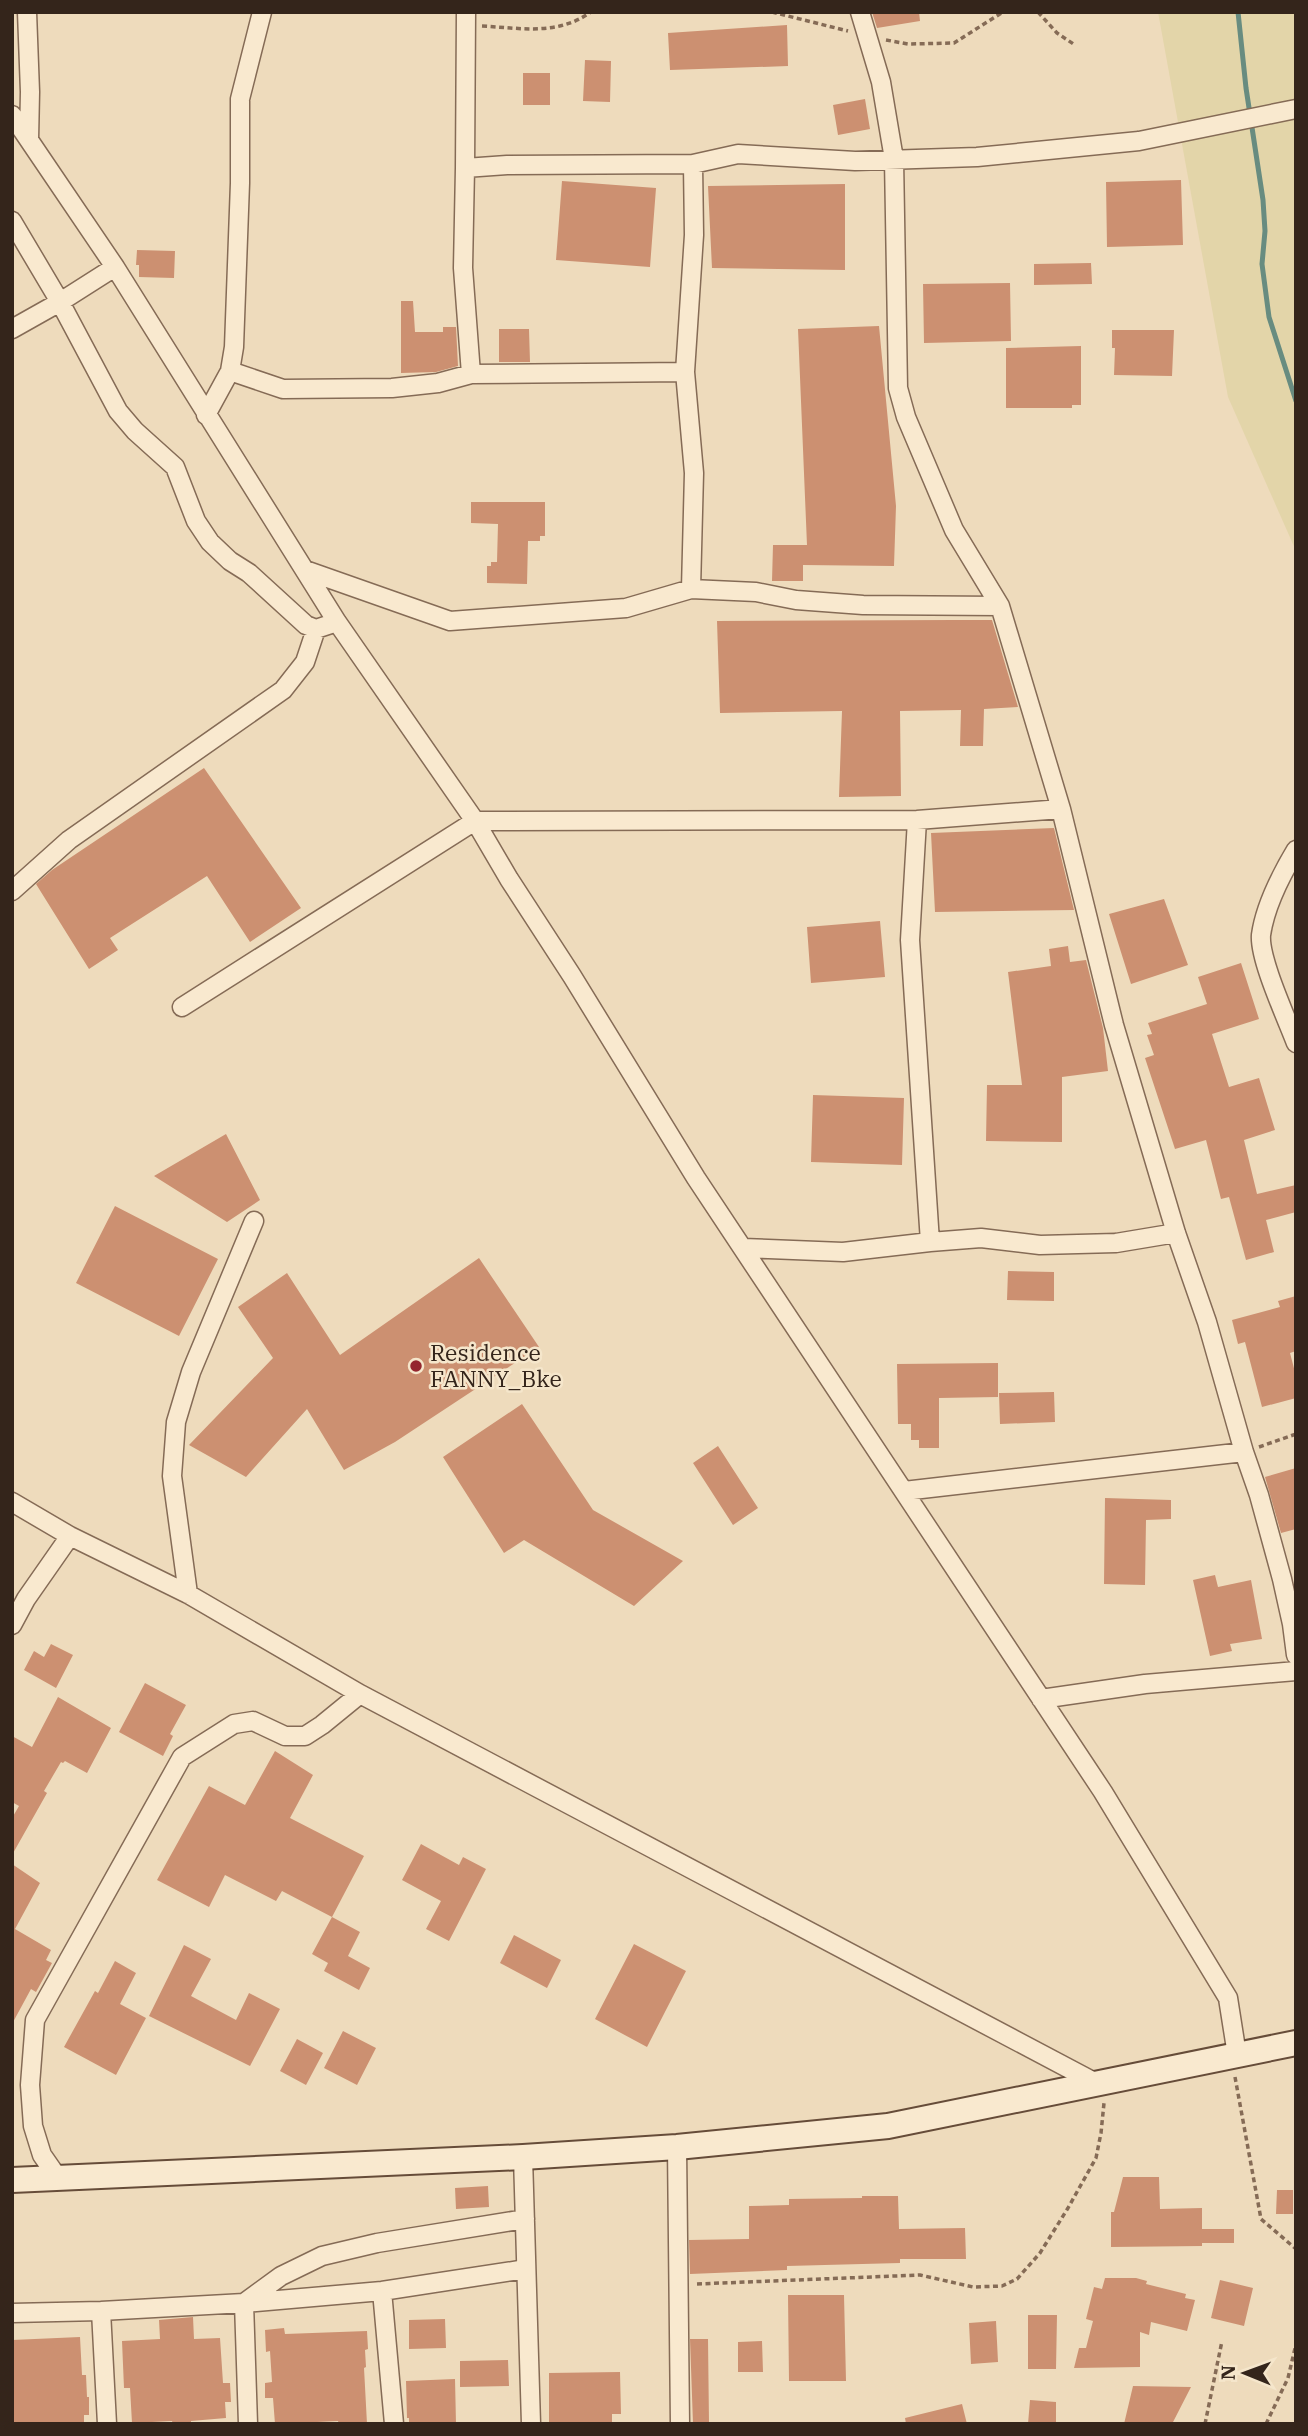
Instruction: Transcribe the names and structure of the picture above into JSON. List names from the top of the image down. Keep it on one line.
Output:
{"places":["Residence FANNY_Bke"],"north":"left"}
